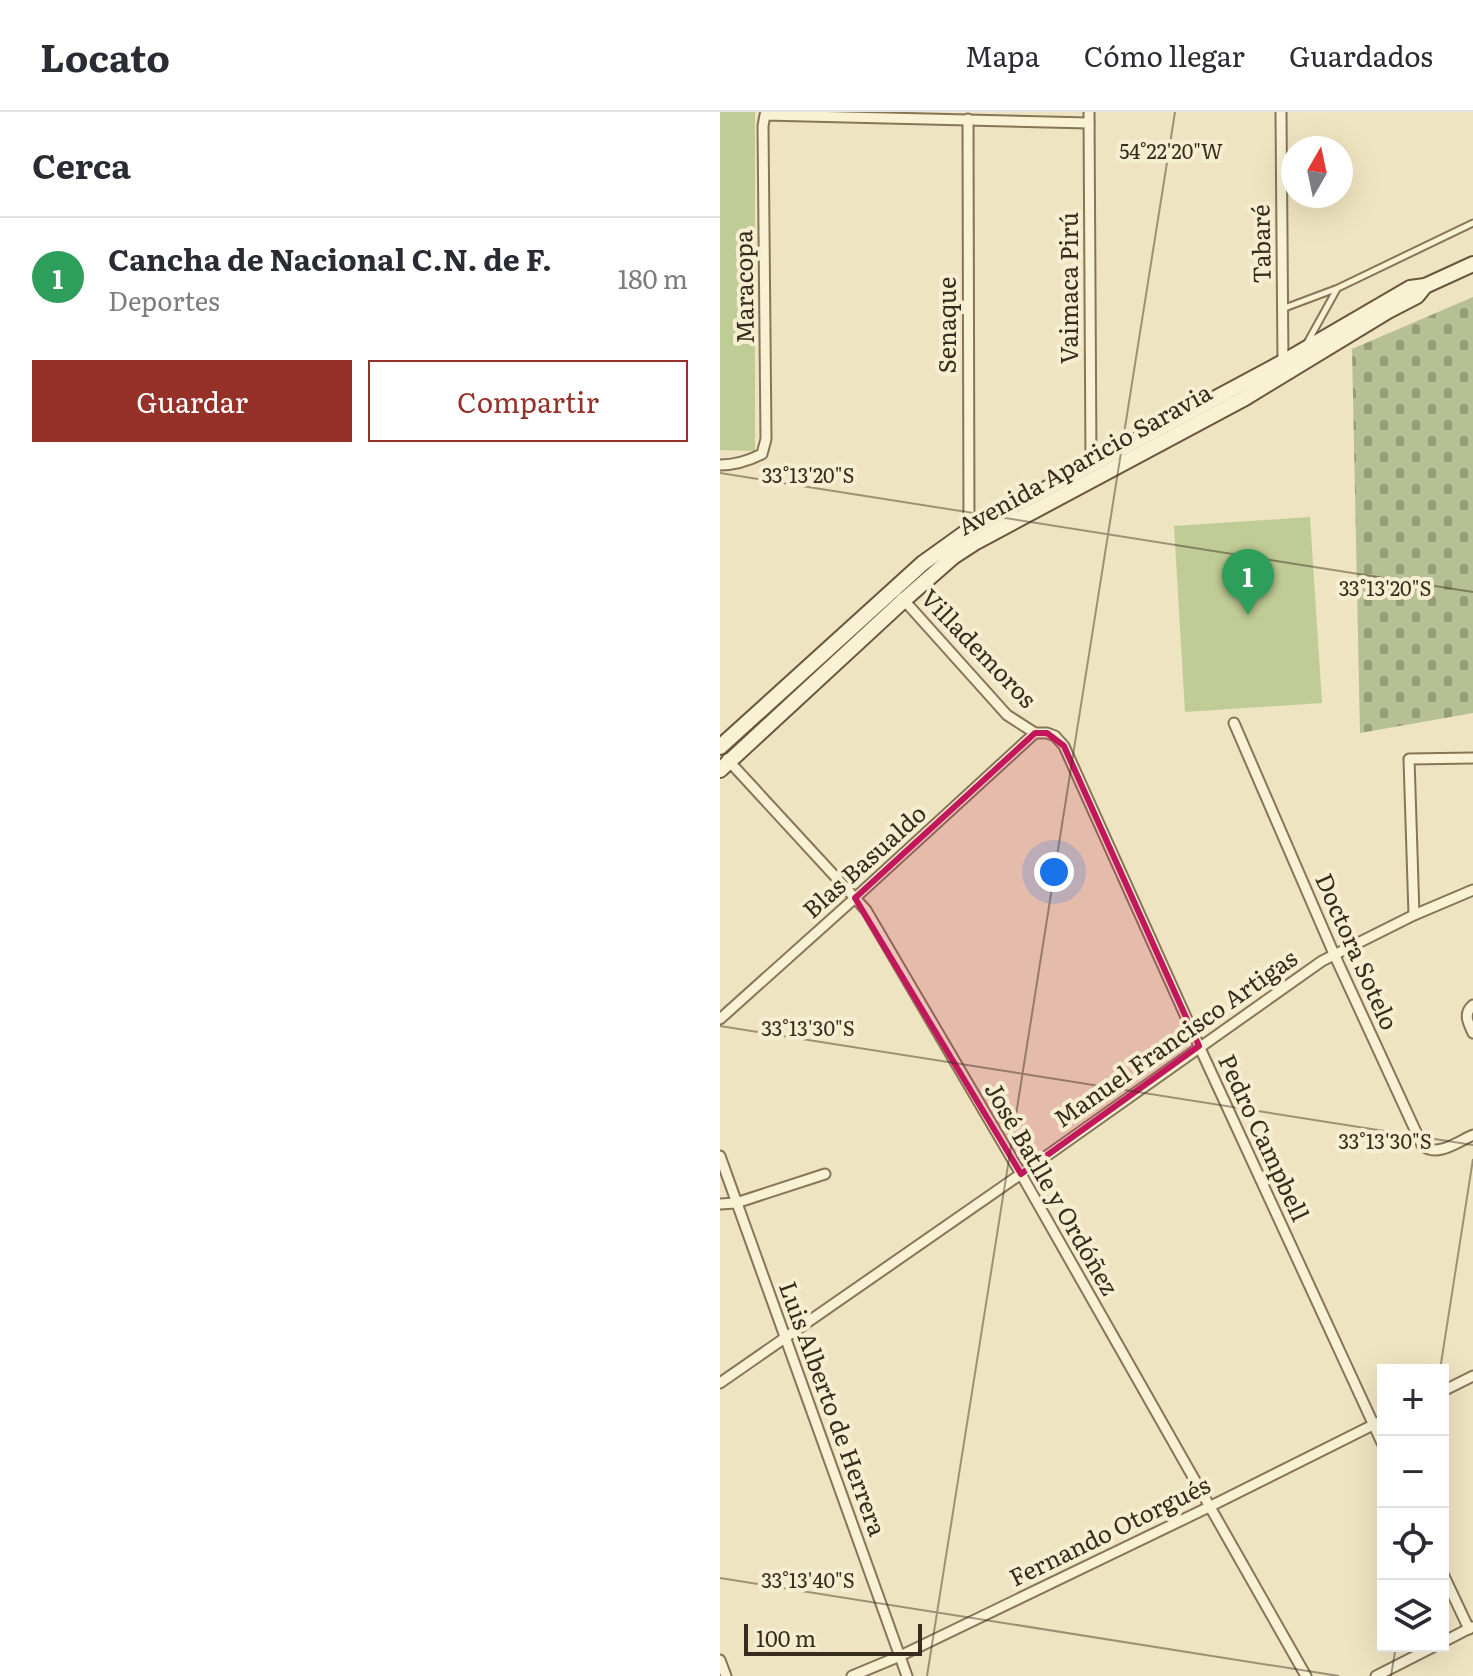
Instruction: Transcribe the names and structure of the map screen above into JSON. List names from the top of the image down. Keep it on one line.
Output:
{"streets":{"street":["Tabaré","Maracopa","Vaimaca Pirú","Senaque","Avenida Aparicio Saravia","Villademoros","Blas Basualdo","Doctora Sotelo","Manuel Francisco Artigas","Pedro Campbell","José Batlle y Ordóñez","Luis Alberto de Herrera","Fernando Otorgués"]},"crossings":[["Tabaré","Avenida Aparicio Saravia"],["Vaimaca Pirú","Avenida Aparicio Saravia"],["Senaque","Avenida Aparicio Saravia"],["Avenida Aparicio Saravia","Villademoros"],["Avenida Aparicio Saravia","José Batlle y Ordóñez"],["Villademoros","Blas Basualdo"],["Villademoros","Pedro Campbell"],["Blas Basualdo","Pedro Campbell"],["Blas Basualdo","José Batlle y Ordóñez"],["Doctora Sotelo","Manuel Francisco Artigas"],["Manuel Francisco Artigas","Pedro Campbell"],["Manuel Francisco Artigas","José Batlle y Ordóñez"],["Manuel Francisco Artigas","Luis Alberto de Herrera"],["José Batlle y Ordóñez","Fernando Otorgués"],["Luis Alberto de Herrera","Fernando Otorgués"]],"scale_bar":"100 m","north":"top","page":{"header":"Locato","nav":["Mapa","Cómo llegar","Guardados"],"heading":"Cerca","list":[{"mark":"1","name":"Cancha de Nacional C.N. de F.","note":"Deportes","value":"180 m"}],"buttons":["Guardar","Compartir"],"pins":"1","map_buttons":["+","−"],"scale":"100 m"},"coordinates":["54°22'20\"W","33°13'20\"S","33°13'30\"S","33°13'40\"S"]}
